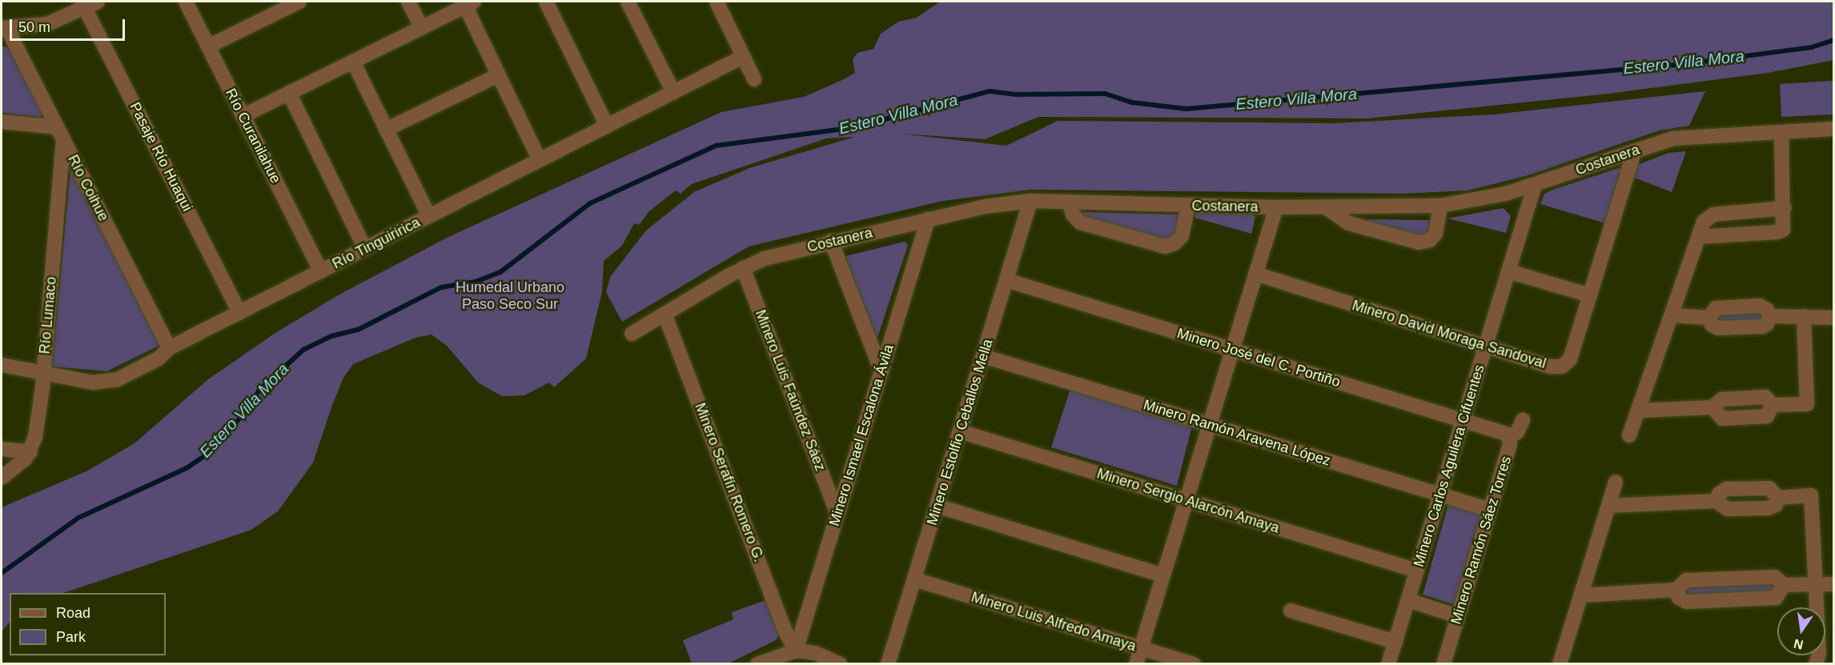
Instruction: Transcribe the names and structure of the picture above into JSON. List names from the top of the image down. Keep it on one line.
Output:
{"streets":{"street":["Río Curanilahue","Pasaje Río Huaqui","Costanera","Río Coihue","Río Tinguiririca","Río Lumaco","Minero David Moraga Sandoval","Minero José del C. Portiño","Minero Luis Faúndez Sáez","Minero Estolfio Ceballos Mella","Minero Ramón Aravena López","Minero Ismael Escalona Ávila","Minero Carlos Aguilera Cifuentes","Minero Serafín Romero G.","Minero Sergio Alarcón Amaya","Minero Ramón Sáez Torres","Minero Luis Alfredo Amaya"]},"crossings":[["Río Curanilahue","Río Tinguiririca"],["Pasaje Río Huaqui","Río Tinguiririca"],["Costanera","Minero David Moraga Sandoval"],["Costanera","Minero Luis Faúndez Sáez"],["Costanera","Minero Estolfio Ceballos Mella"],["Costanera","Minero Ismael Escalona Ávila"],["Costanera","Minero Carlos Aguilera Cifuentes"],["Costanera","Minero Serafín Romero G."],["Río Coihue","Río Tinguiririca"],["Río Coihue","Río Lumaco"],["Río Tinguiririca","Río Lumaco"],["Minero David Moraga Sandoval","Minero Carlos Aguilera Cifuentes"],["Minero José del C. Portiño","Minero Estolfio Ceballos Mella"],["Minero José del C. Portiño","Minero Carlos Aguilera Cifuentes"],["Minero José del C. Portiño","Minero Ramón Sáez Torres"],["Minero Luis Faúndez Sáez","Minero Ismael Escalona Ávila"],["Minero Estolfio Ceballos Mella","Minero Ramón Aravena López"],["Minero Estolfio Ceballos Mella","Minero Sergio Alarcón Amaya"],["Minero Estolfio Ceballos Mella","Minero Luis Alfredo Amaya"],["Minero Ramón Aravena López","Minero Carlos Aguilera Cifuentes"],["Minero Ramón Aravena López","Minero Ramón Sáez Torres"],["Minero Ismael Escalona Ávila","Minero Serafín Romero G."],["Minero Carlos Aguilera Cifuentes","Minero Sergio Alarcón Amaya"]],"water":["Estero Villa Mora"],"parks":["Humedal Urbano Paso Seco Sur"],"legend":["Road","Park"],"scale_bar":"50 m","north":"bottom"}
